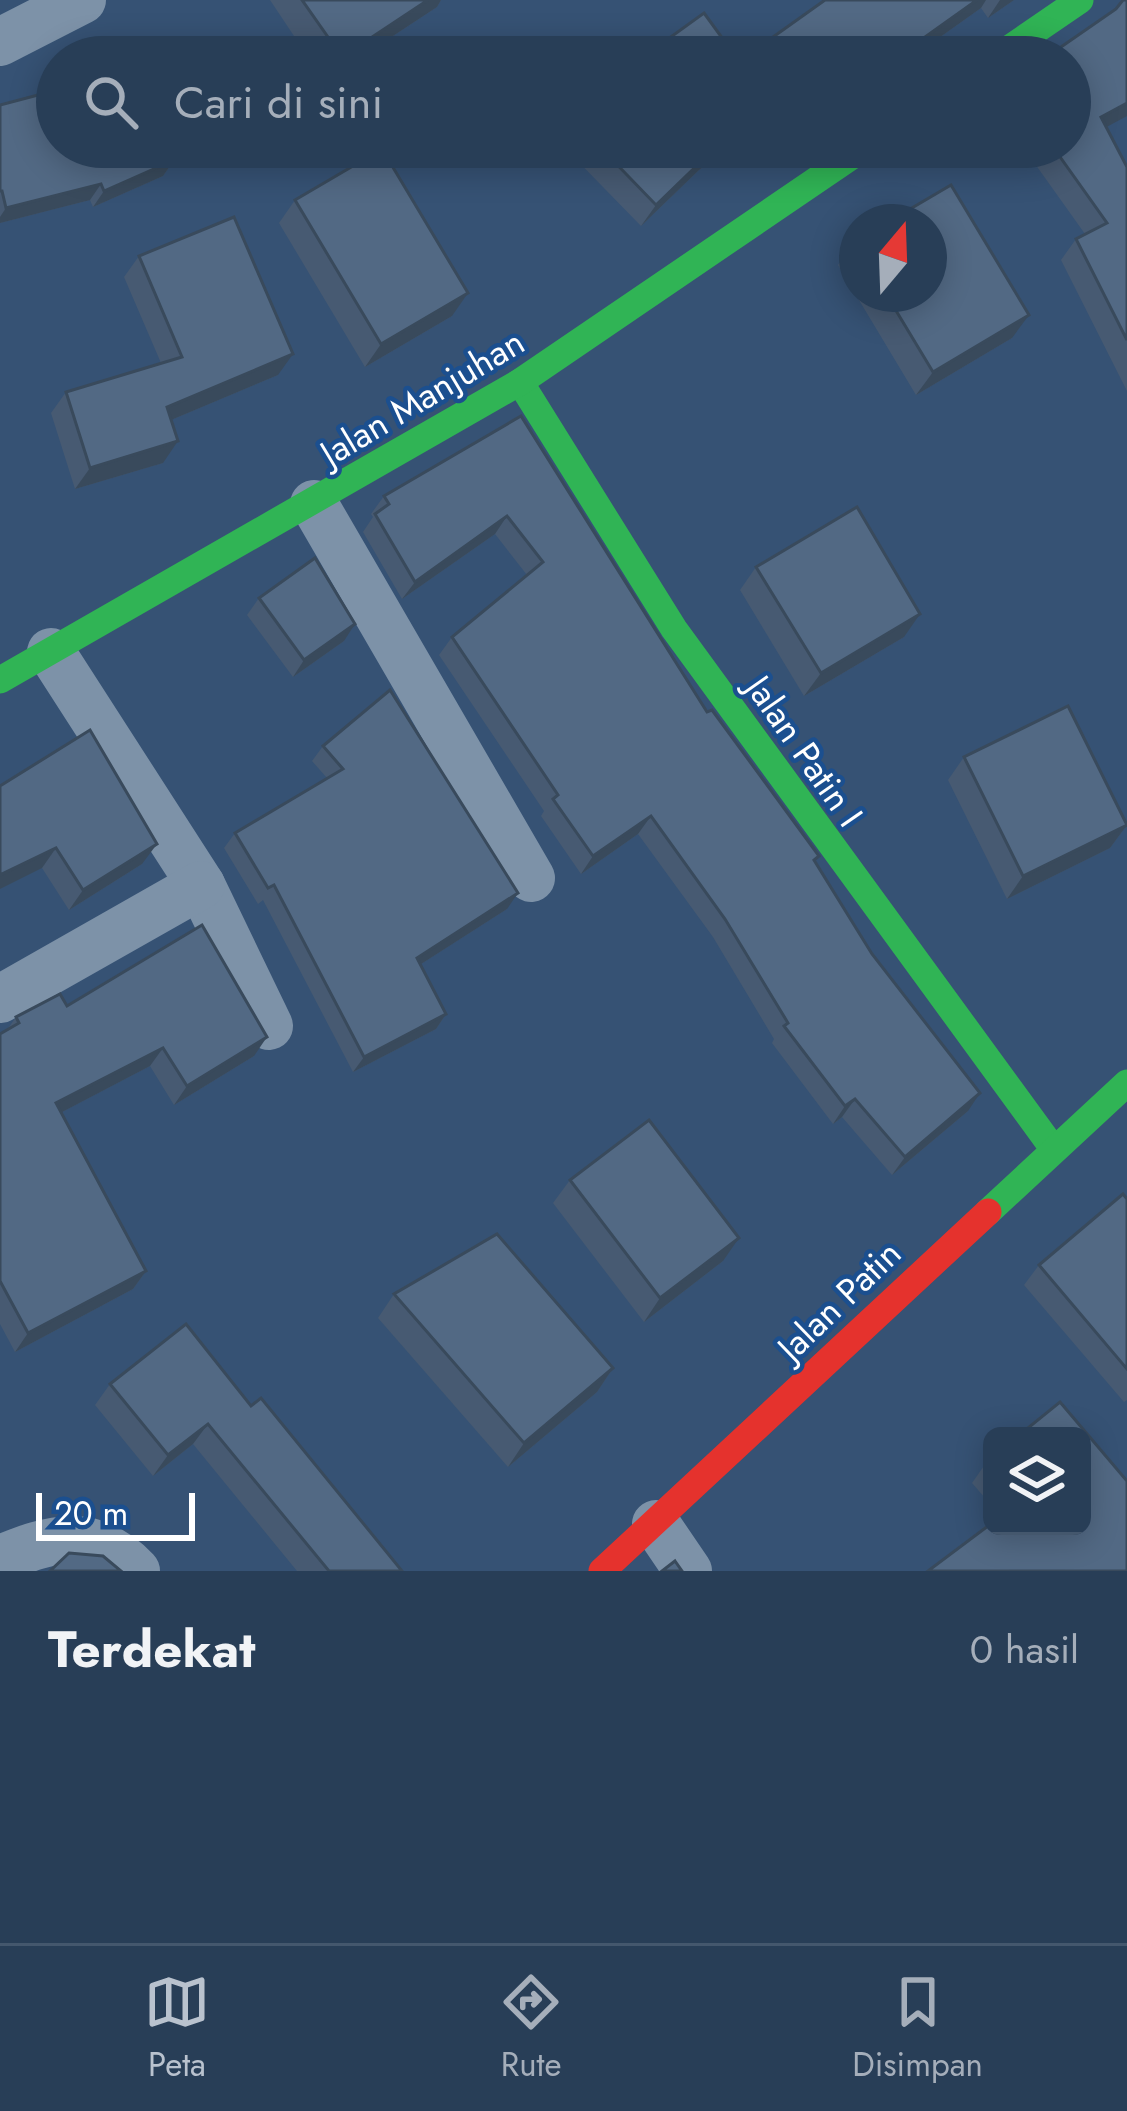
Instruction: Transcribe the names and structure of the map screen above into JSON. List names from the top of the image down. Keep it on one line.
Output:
{"streets":{"street":["Jalan Manjuhan","Jalan Patin I","Jalan Patin"]},"crossings":[["Jalan Manjuhan","Jalan Patin I"],["Jalan Patin I","Jalan Patin"]],"scale_bar":"20 m","north":"top","page":{"search":"Cari di sini","scale":"20 m","heading":["Terdekat","0 hasil"],"nav":["Peta","Rute","Disimpan"]}}
